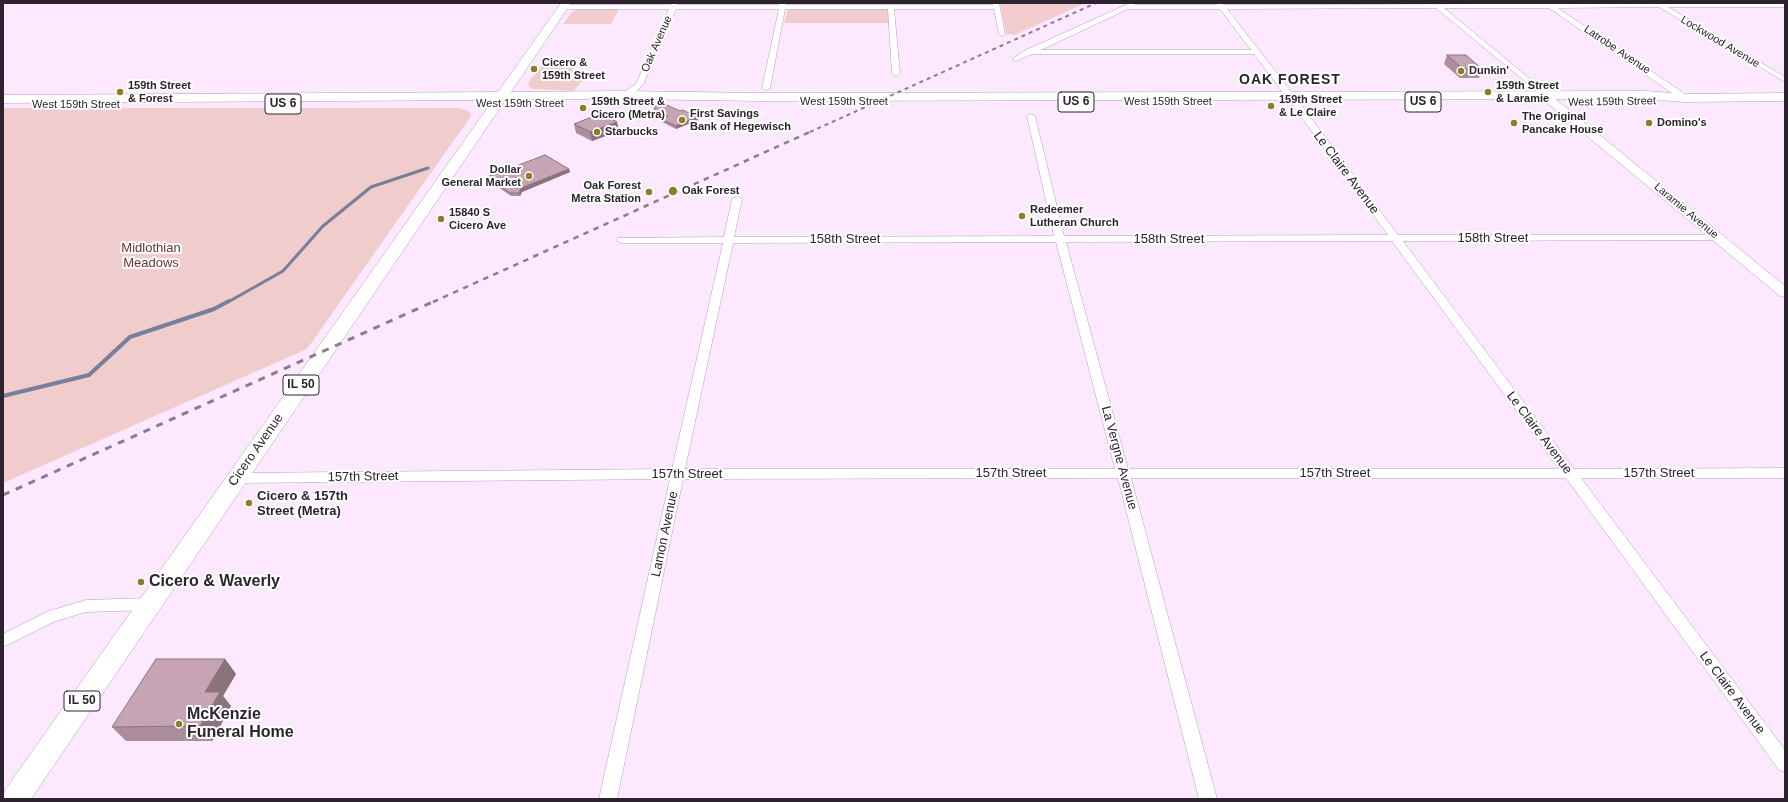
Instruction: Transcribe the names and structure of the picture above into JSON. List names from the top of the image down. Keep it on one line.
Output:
{"streets":{"main road":["West 159th Street","US 6","IL 50","Cicero Avenue"],"street":["Lockwood Avenue","Oak Avenue","Latrobe Avenue","Le Claire Avenue","Laramie Avenue","158th Street","La Vergne Avenue","157th Street","Lamon Avenue"]},"crossings":[["Oak Avenue","West 159th Street"],["Latrobe Avenue","West 159th Street"],["West 159th Street","Le Claire Avenue"],["West 159th Street","Laramie Avenue"],["West 159th Street","Cicero Avenue"],["Le Claire Avenue","158th Street"],["Le Claire Avenue","157th Street"],["Laramie Avenue","158th Street"],["158th Street","La Vergne Avenue"],["158th Street","Lamon Avenue"],["Cicero Avenue","157th Street"],["La Vergne Avenue","157th Street"],["157th Street","Lamon Avenue"]],"districts":["OAK FOREST"],"parks":["Midlothian Meadows"],"places":["Cicero & 159th Street","Dunkin'","159th Street & Forest","159th Street & Laramie","159th Street & Le Claire","159th Street & Cicero (Metra)","First Savings Bank of Hegewisch","The Original Pancake House","Domino's","Starbucks","Dollar General Market","Oak Forest","Oak Forest Metra Station","Redeemer Lutheran Church","15840 S Cicero Ave","Cicero & 157th Street (Metra)","Cicero & Waverly","McKenzie Funeral Home"]}
